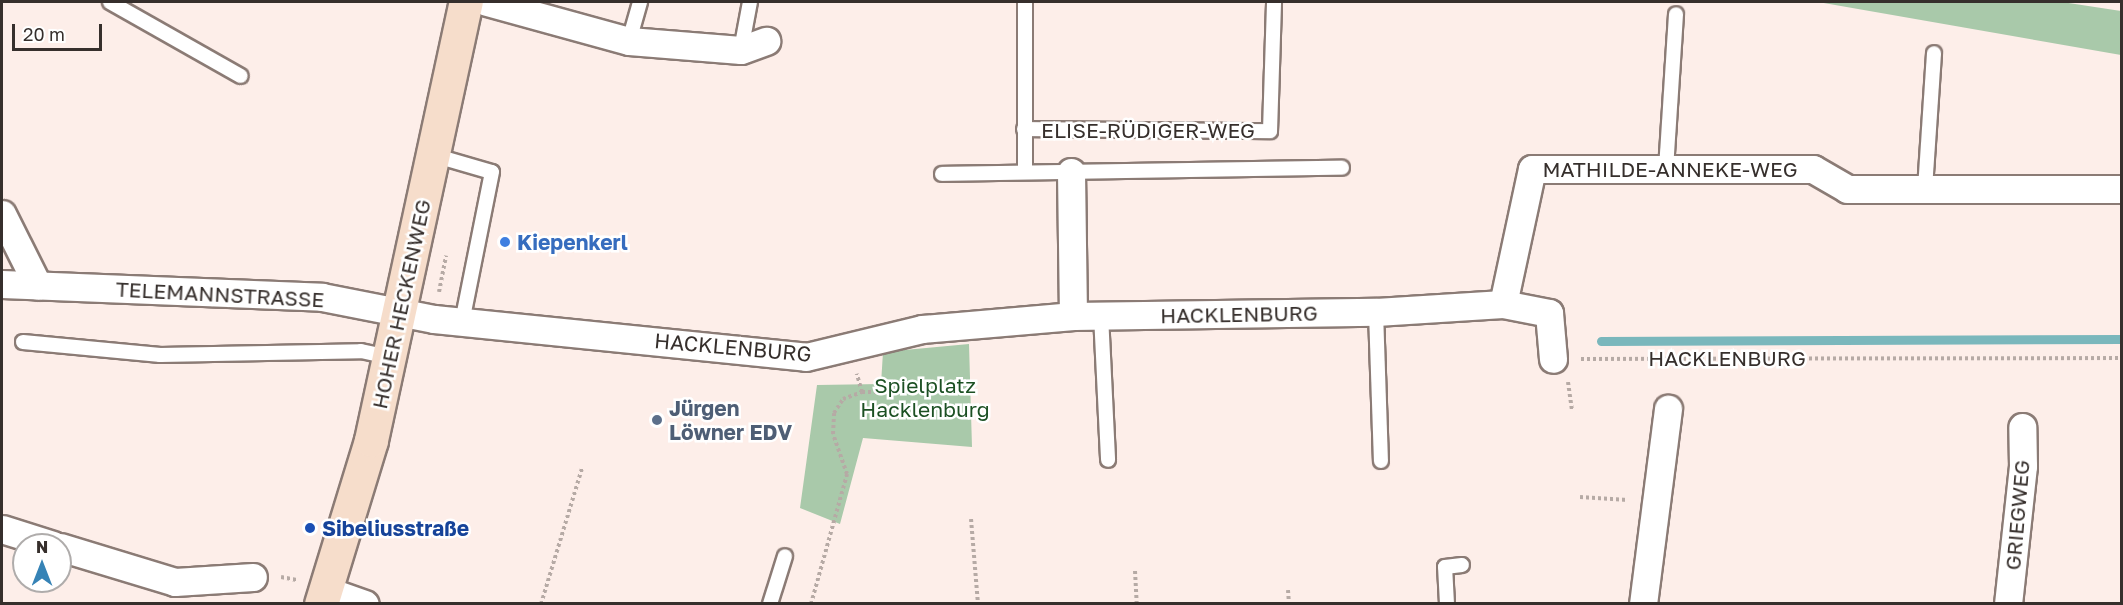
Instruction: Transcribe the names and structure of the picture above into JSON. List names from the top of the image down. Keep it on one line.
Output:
{"streets":{"street":["ELISE-RÜDIGER-WEG","MATHILDE-ANNEKE-WEG","TELEMANNSTRASSE","HOHER HECKENWEG","HACKLENBURG","GRIEGWEG"]},"crossings":[["ELISE-RÜDIGER-WEG","HACKLENBURG"],["MATHILDE-ANNEKE-WEG","HACKLENBURG"],["TELEMANNSTRASSE","HOHER HECKENWEG"],["TELEMANNSTRASSE","HACKLENBURG"],["HOHER HECKENWEG","HACKLENBURG"]],"parks":["Spielplatz Hacklenburg"],"places":["Kiepenkerl","Jürgen Löwner EDV","Sibeliusstraße"],"scale_bar":"20 m","north":"top"}
